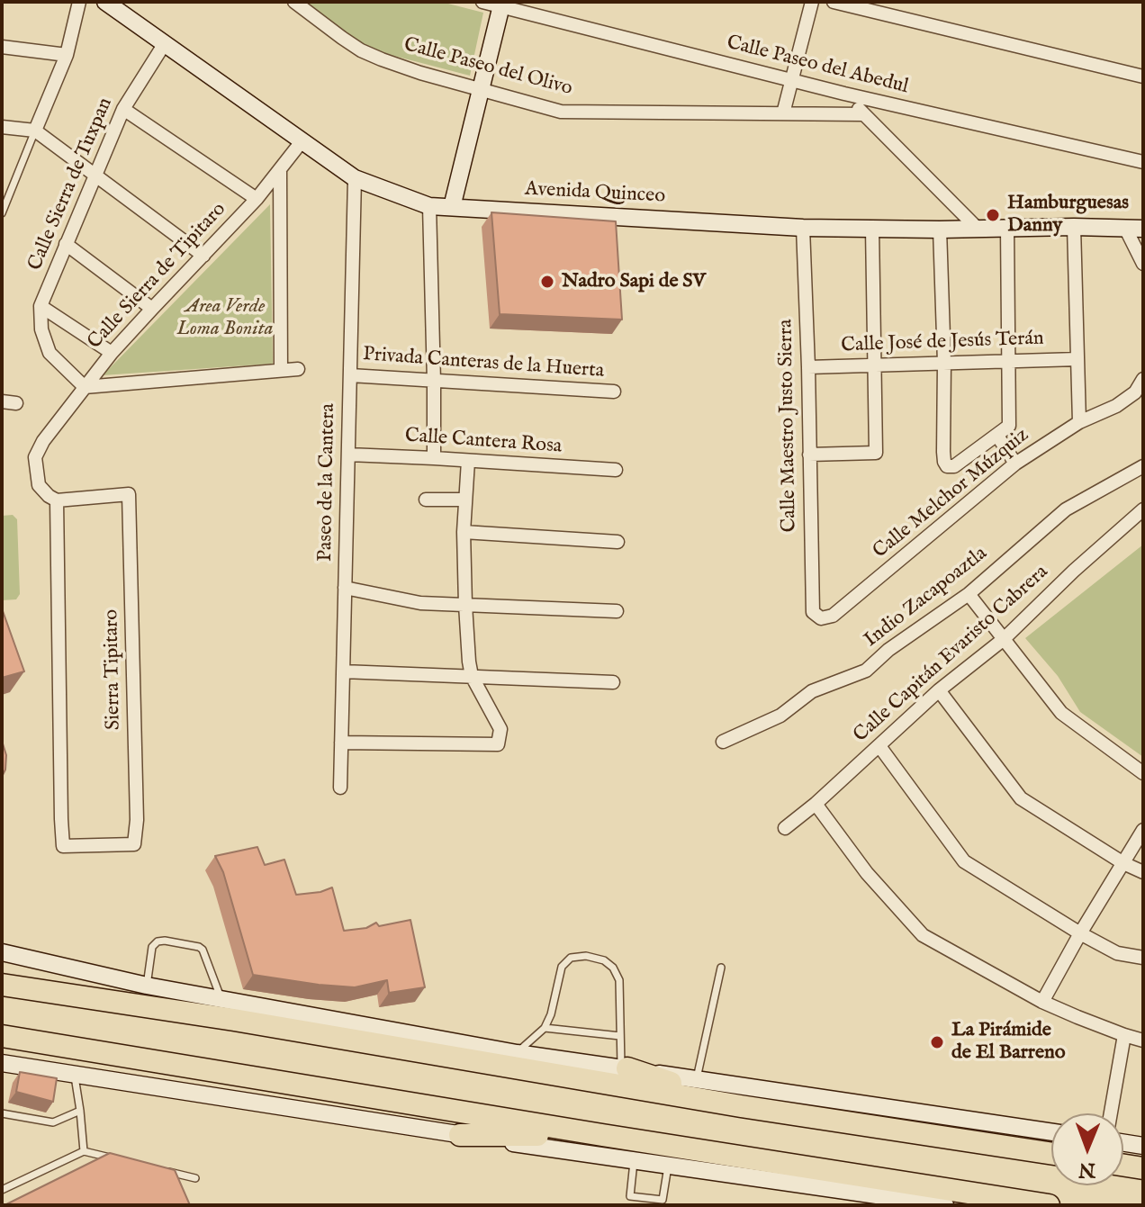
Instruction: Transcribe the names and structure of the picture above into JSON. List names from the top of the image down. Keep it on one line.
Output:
{"streets":{"main road":["Avenida Quinceo"],"street":["Calle Paseo del Abedul","Calle Paseo del Olivo","Calle Sierra de Tuxpan","Calle Sierra de Tipitaro","Calle José de Jesús Terán","Privada Canteras de la Huerta","Calle Maestro Justo Sierra","Calle Cantera Rosa","Paseo de la Cantera","Calle Melchor Múzquiz","Indio Zacapoaztla","Calle Capitán Evaristo Cabrera","Sierra Tipitaro"]},"crossings":[["Calle Sierra de Tuxpan","Avenida Quinceo"],["Avenida Quinceo","Calle Sierra de Tipitaro"],["Avenida Quinceo","Calle Maestro Justo Sierra"],["Avenida Quinceo","Paseo de la Cantera"],["Calle Sierra de Tipitaro","Sierra Tipitaro"],["Calle José de Jesús Terán","Calle Maestro Justo Sierra"],["Privada Canteras de la Huerta","Paseo de la Cantera"],["Calle Maestro Justo Sierra","Calle Melchor Múzquiz"],["Calle Cantera Rosa","Paseo de la Cantera"]],"parks":["Area Verde Loma Bonita"],"places":["Hamburguesas Danny","Nadro Sapi de SV","La Pirámide de El Barreno"],"north":"bottom"}
